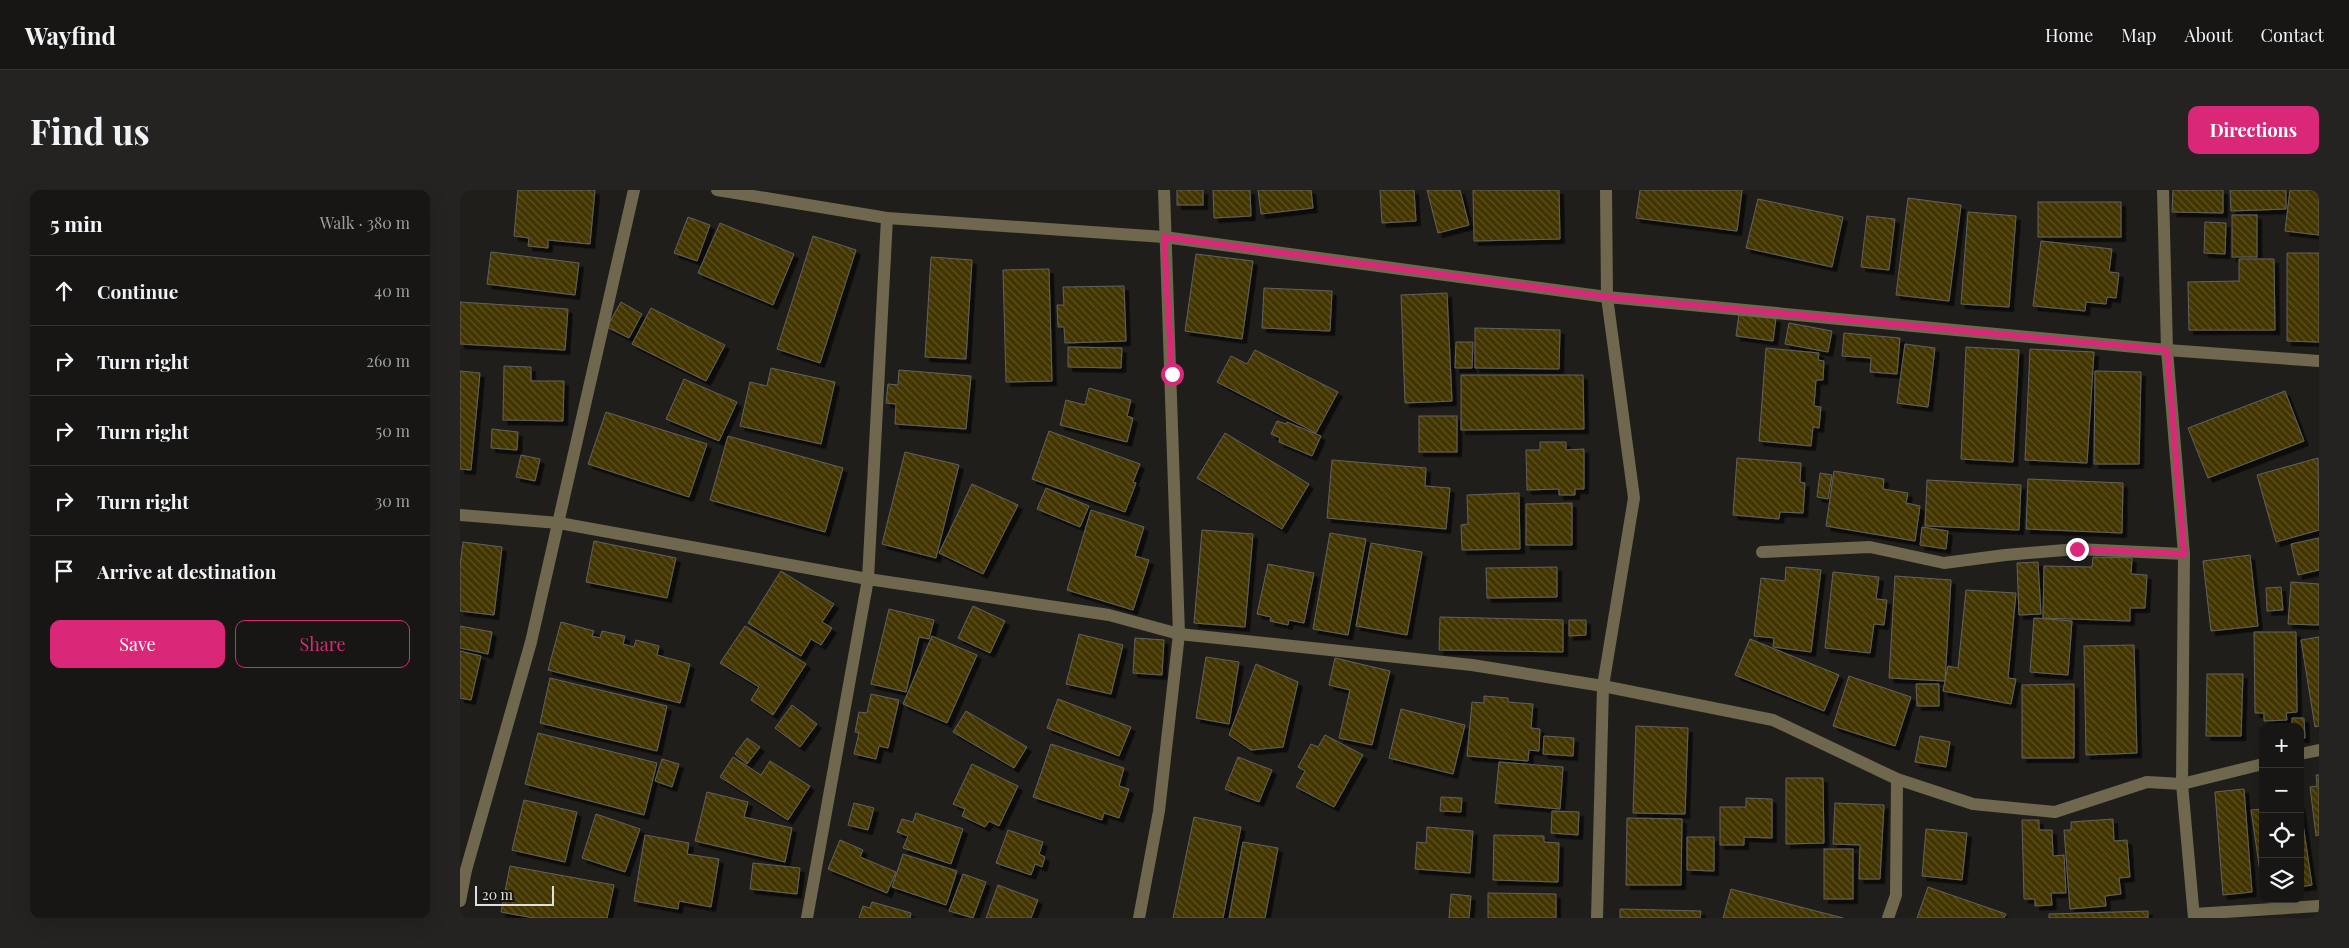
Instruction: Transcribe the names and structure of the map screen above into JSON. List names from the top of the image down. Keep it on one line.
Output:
{"scale_bar":"20 m","page":{"header":"Wayfind","nav":["Home","Map","About","Contact"],"buttons":["Directions",["Save","Share"]],"title":"Find us","heading":["5 min","Walk · 380 m"],"list":[["Continue","40 m"],["Turn right","260 m"],["Turn right","50 m"],["Turn right","30 m"],"Arrive at destination"],"map_buttons":["+","−"],"scale":"20 m"}}
